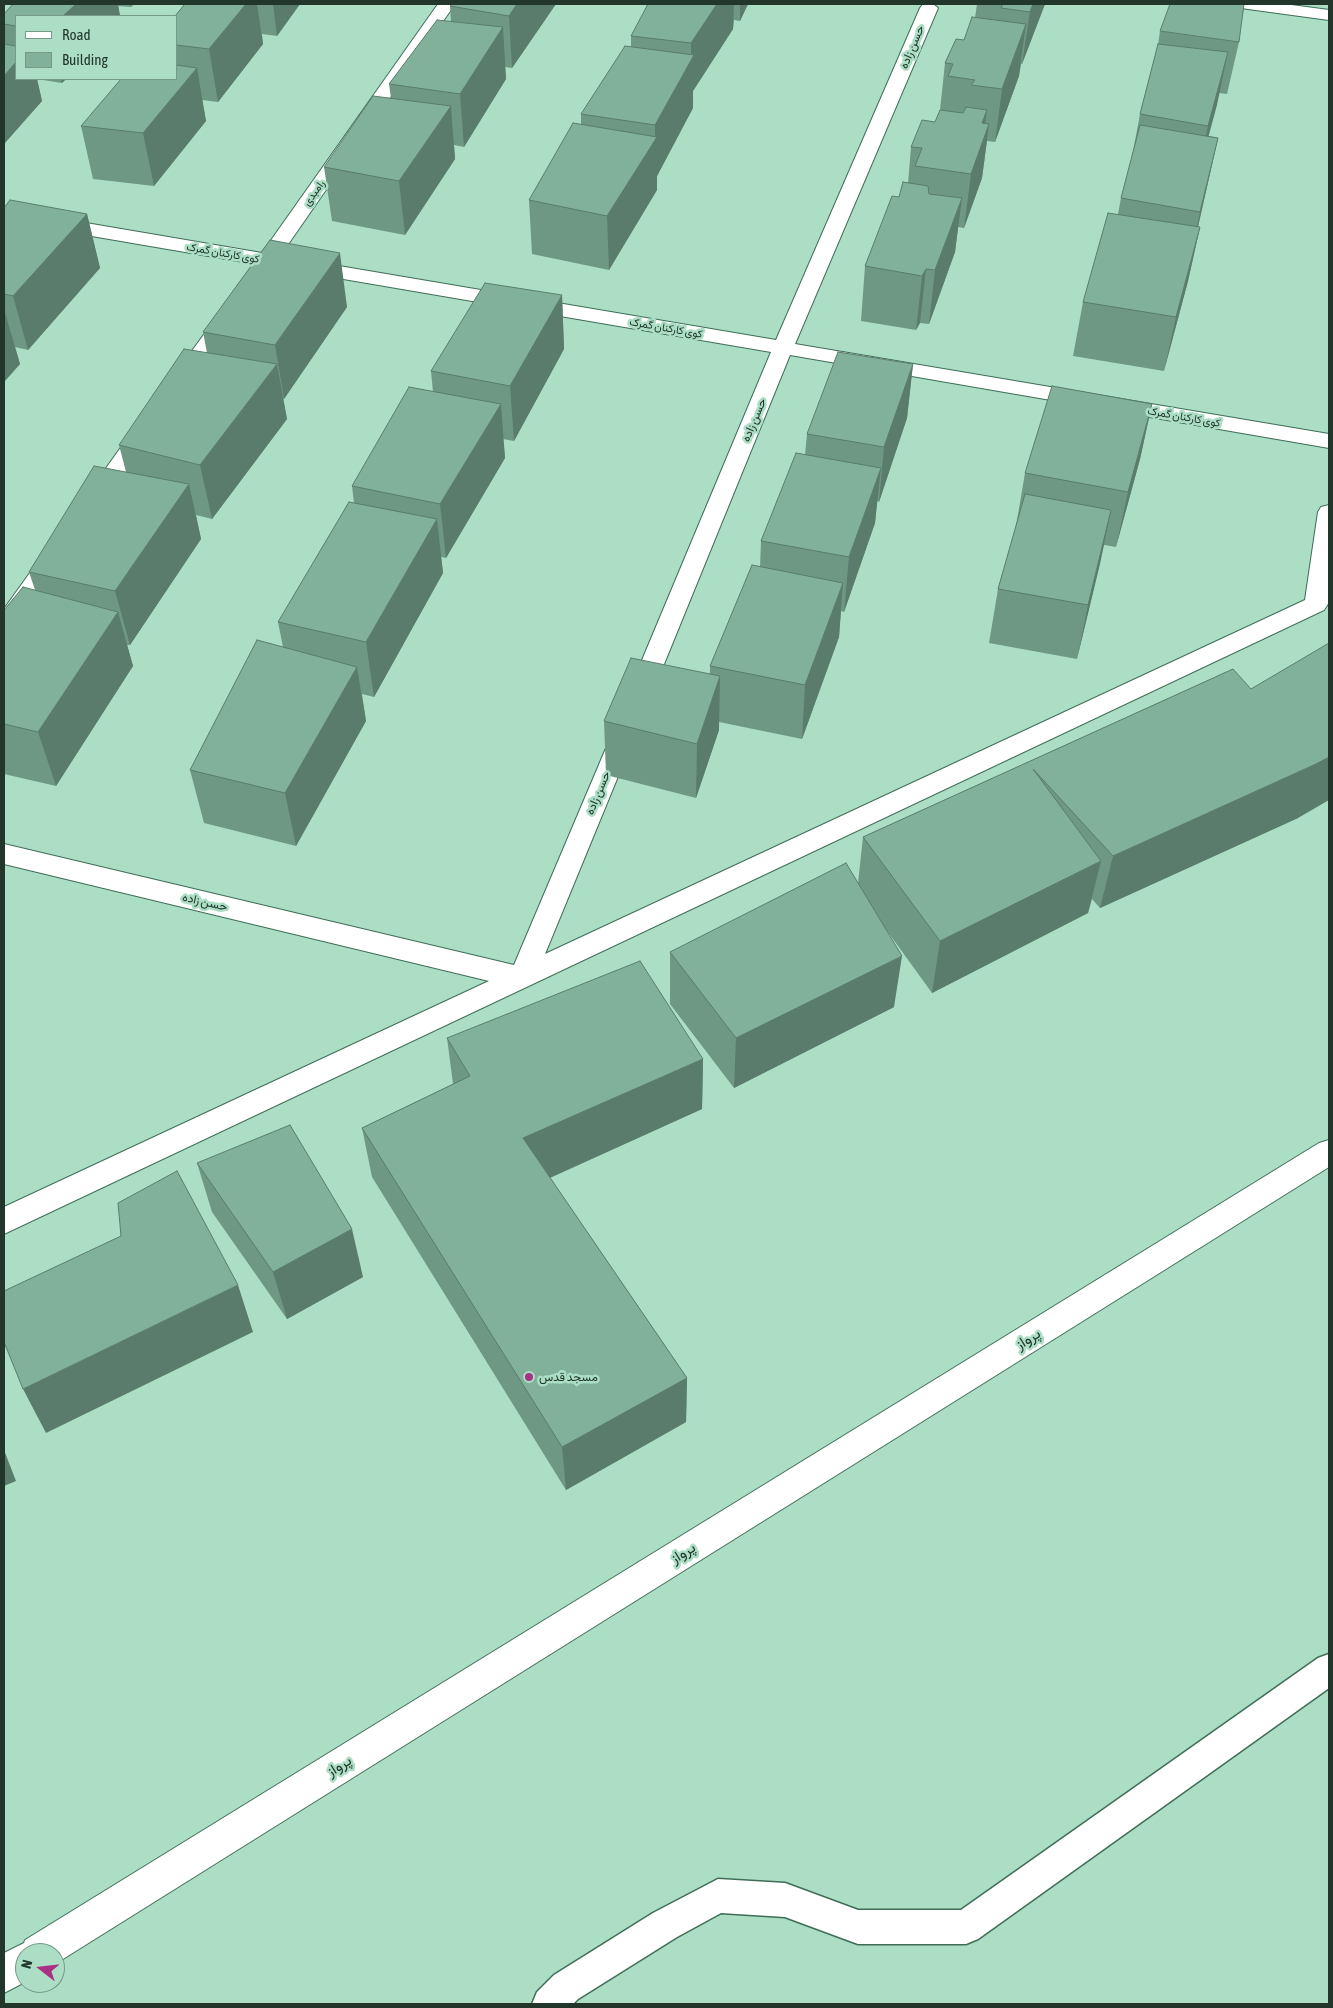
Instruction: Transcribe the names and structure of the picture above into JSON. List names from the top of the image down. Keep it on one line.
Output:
{"streets":{"street":["حسن زاده","رامبدی","کوی کارکنان گمرک","پرواز"]},"crossings":[["حسن زاده","کوی کارکنان گمرک"],["رامبدی","کوی کارکنان گمرک"]],"places":["مسجد قدس"],"legend":["Road","Building"],"north":"left"}
